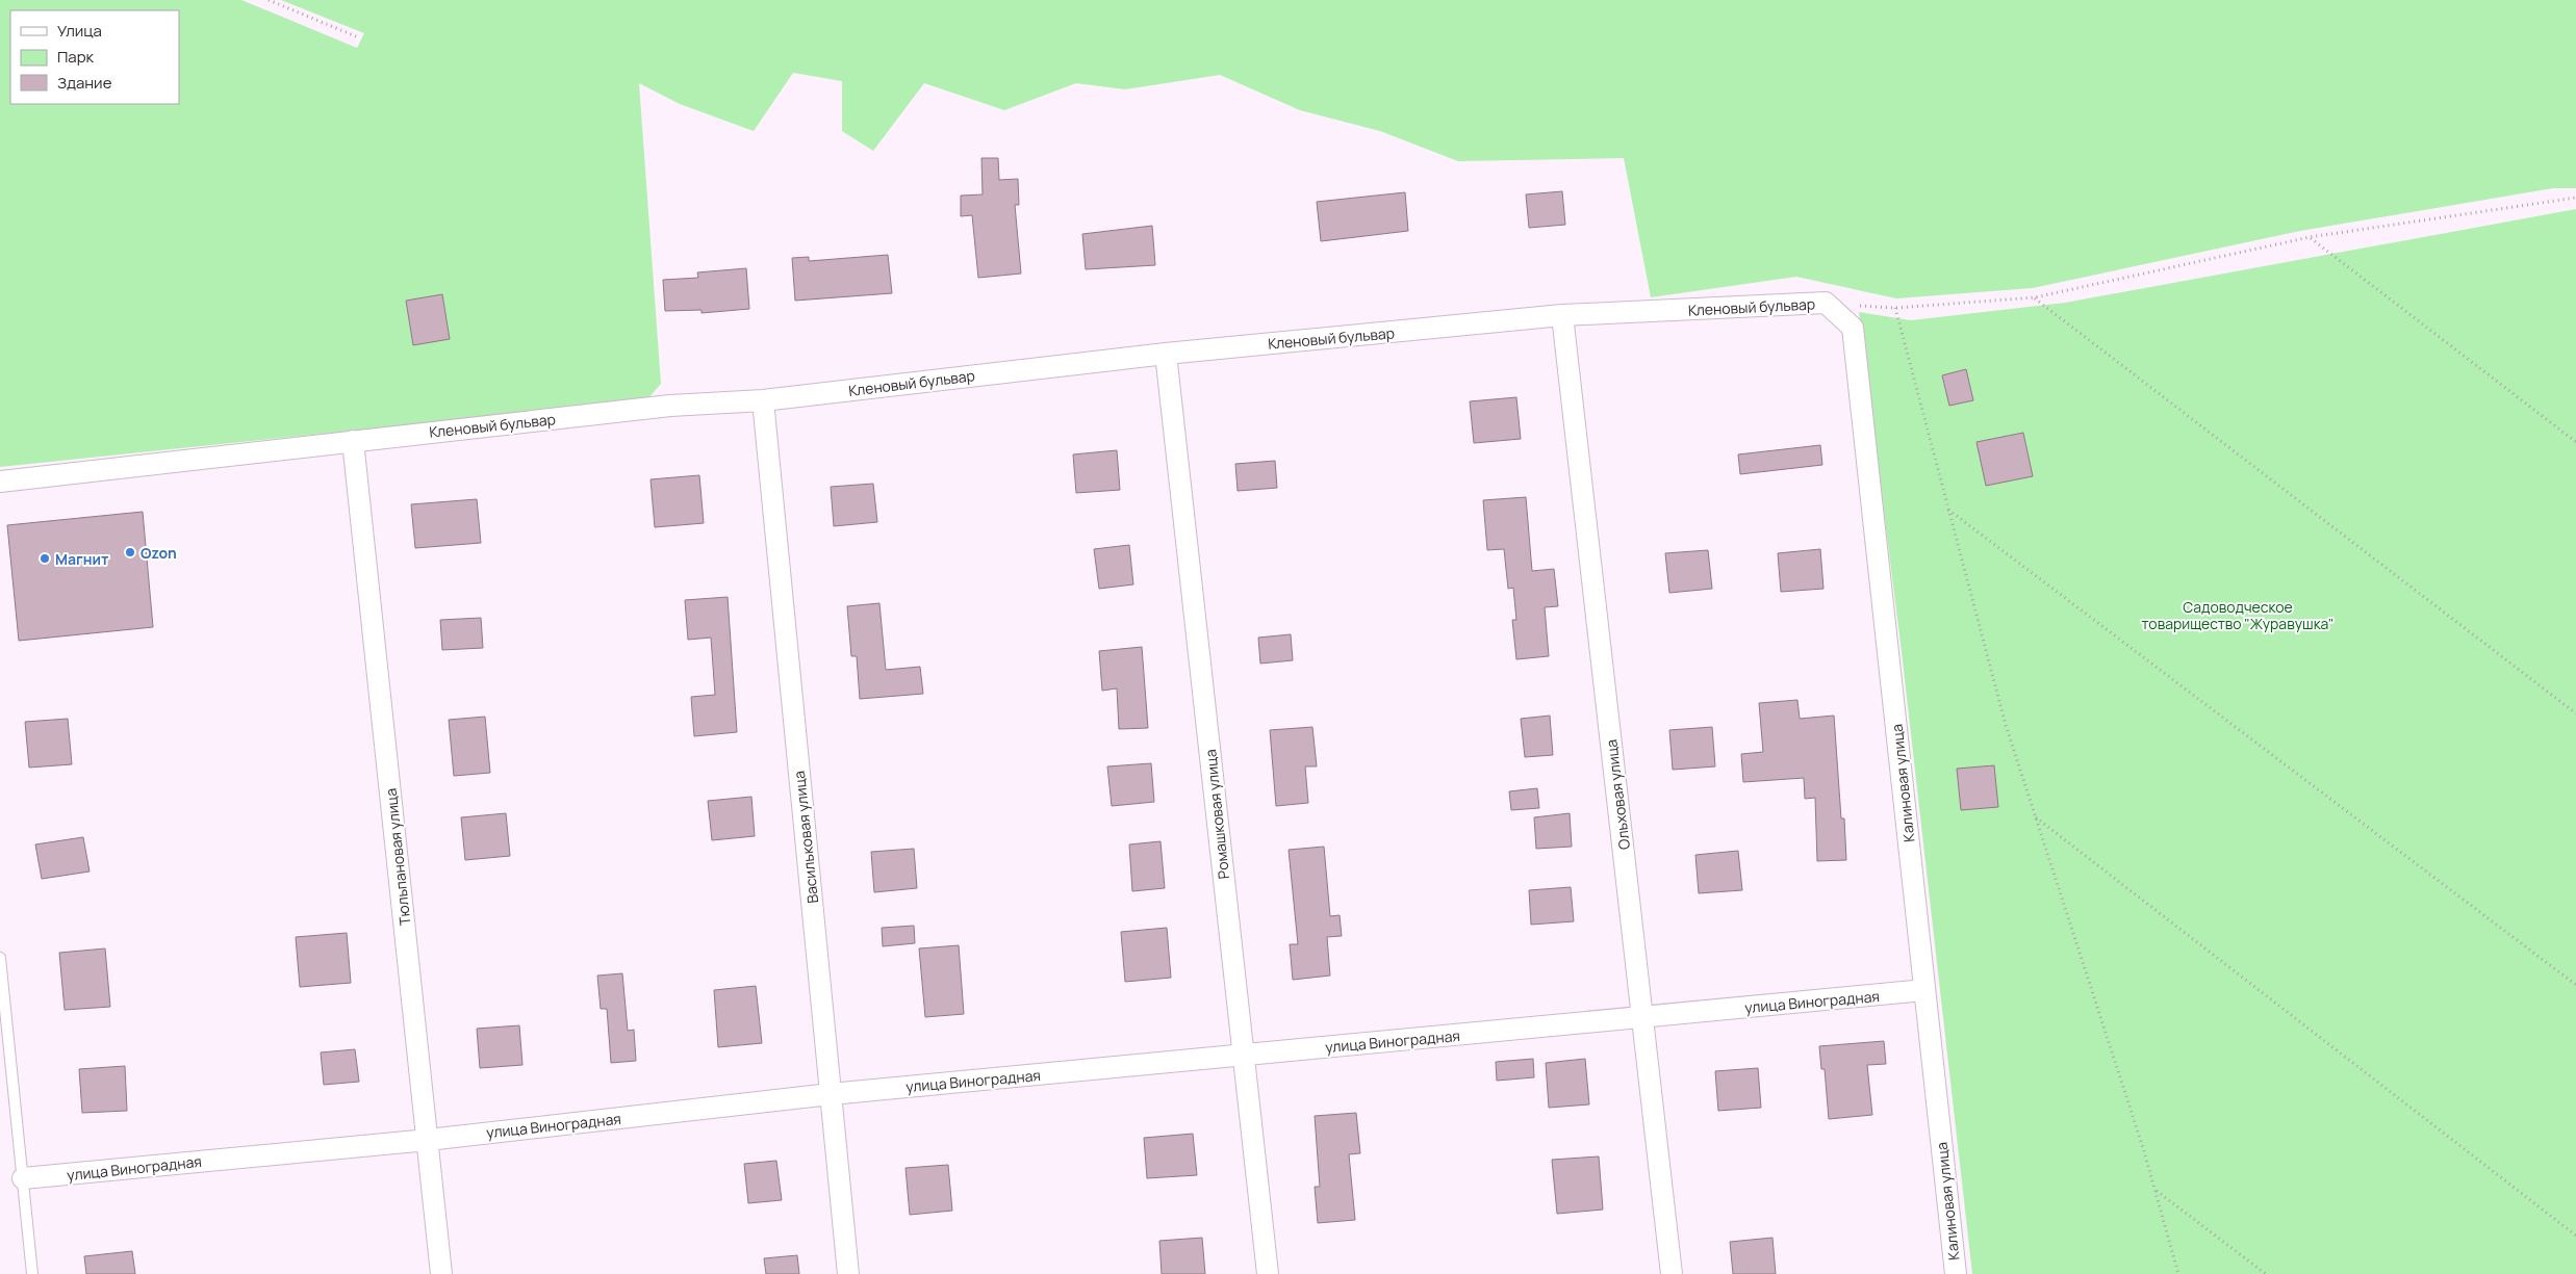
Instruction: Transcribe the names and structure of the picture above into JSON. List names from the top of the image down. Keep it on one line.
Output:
{"streets":{"street":["Кленовый бульвар","Калиновая улица","Ольховая улица","Ромашковая улица","Васильковая улица","Тюльпановая улица","улица Виноградная"]},"crossings":[["Кленовый бульвар","Калиновая улица"],["Кленовый бульвар","Ольховая улица"],["Кленовый бульвар","Ромашковая улица"],["Кленовый бульвар","Васильковая улица"],["Кленовый бульвар","Тюльпановая улица"],["Калиновая улица","улица Виноградная"],["Ольховая улица","улица Виноградная"],["Ромашковая улица","улица Виноградная"],["Васильковая улица","улица Виноградная"],["Тюльпановая улица","улица Виноградная"]],"parks":["Садоводческое товарищество \"Журавушка\""],"places":["Ozon","Магнит"],"legend":["Улица","Парк","Здание"]}
